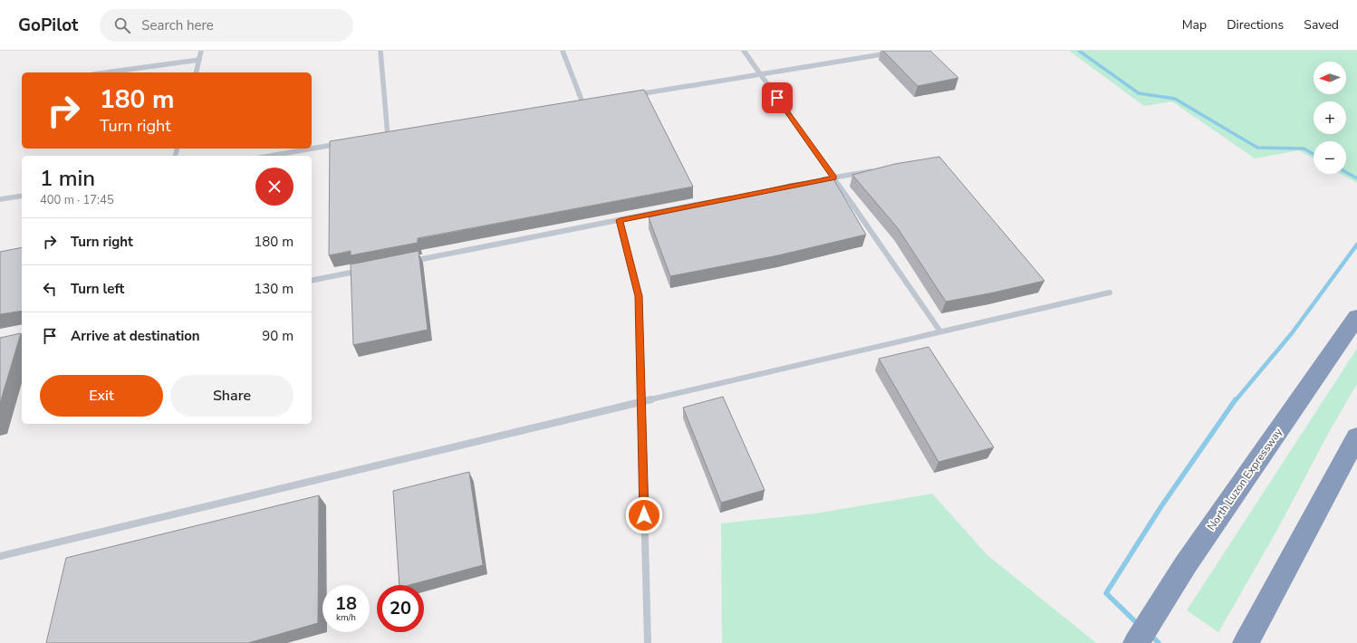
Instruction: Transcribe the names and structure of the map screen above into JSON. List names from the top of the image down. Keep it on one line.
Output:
{"streets":{"highway":["North Luzon Expressway"]},"north":"left","page":{"header":"GoPilot","search":"Search here","nav":["Map","Directions","Saved"],"map_buttons":["+","−"],"turn":["180 m","Turn right"],"heading":["1 min","400 m · 17:45"],"list":[{"name":"Turn right","value":"180 m"},{"name":"Turn left","value":"130 m"},{"name":"Arrive at destination","value":"90 m"}],"buttons":["Exit","Share"],"speed":"18 km/h","limit":"20"}}
